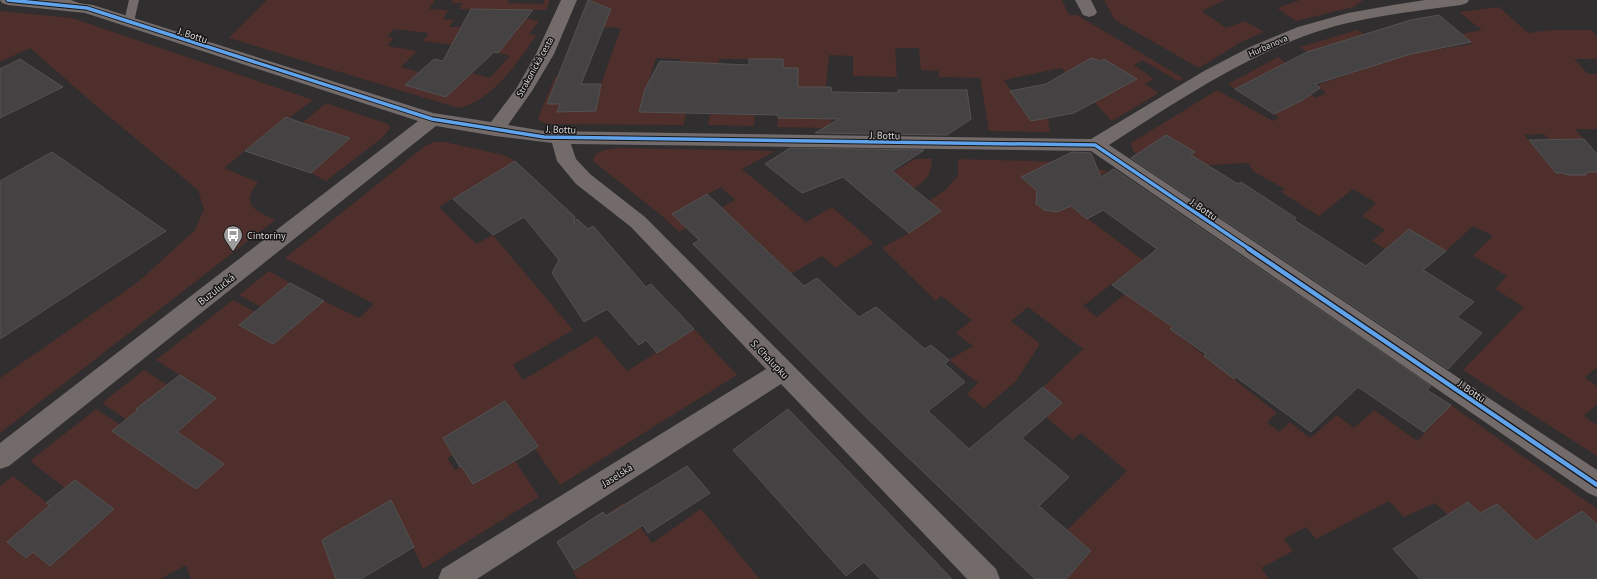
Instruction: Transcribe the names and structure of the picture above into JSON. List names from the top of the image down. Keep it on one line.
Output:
{"streets":{"street":["J. Bottu","Hurbanova","Strakonická cesta","Buzulucká","S. Chalupku","Jaselská"]},"crossings":[["J. Bottu","Hurbanova"],["J. Bottu","Strakonická cesta"],["J. Bottu","Buzulucká"],["J. Bottu","S. Chalupku"],["S. Chalupku","Jaselská"]],"places":{"bus stop":["Cintoríny"]}}
